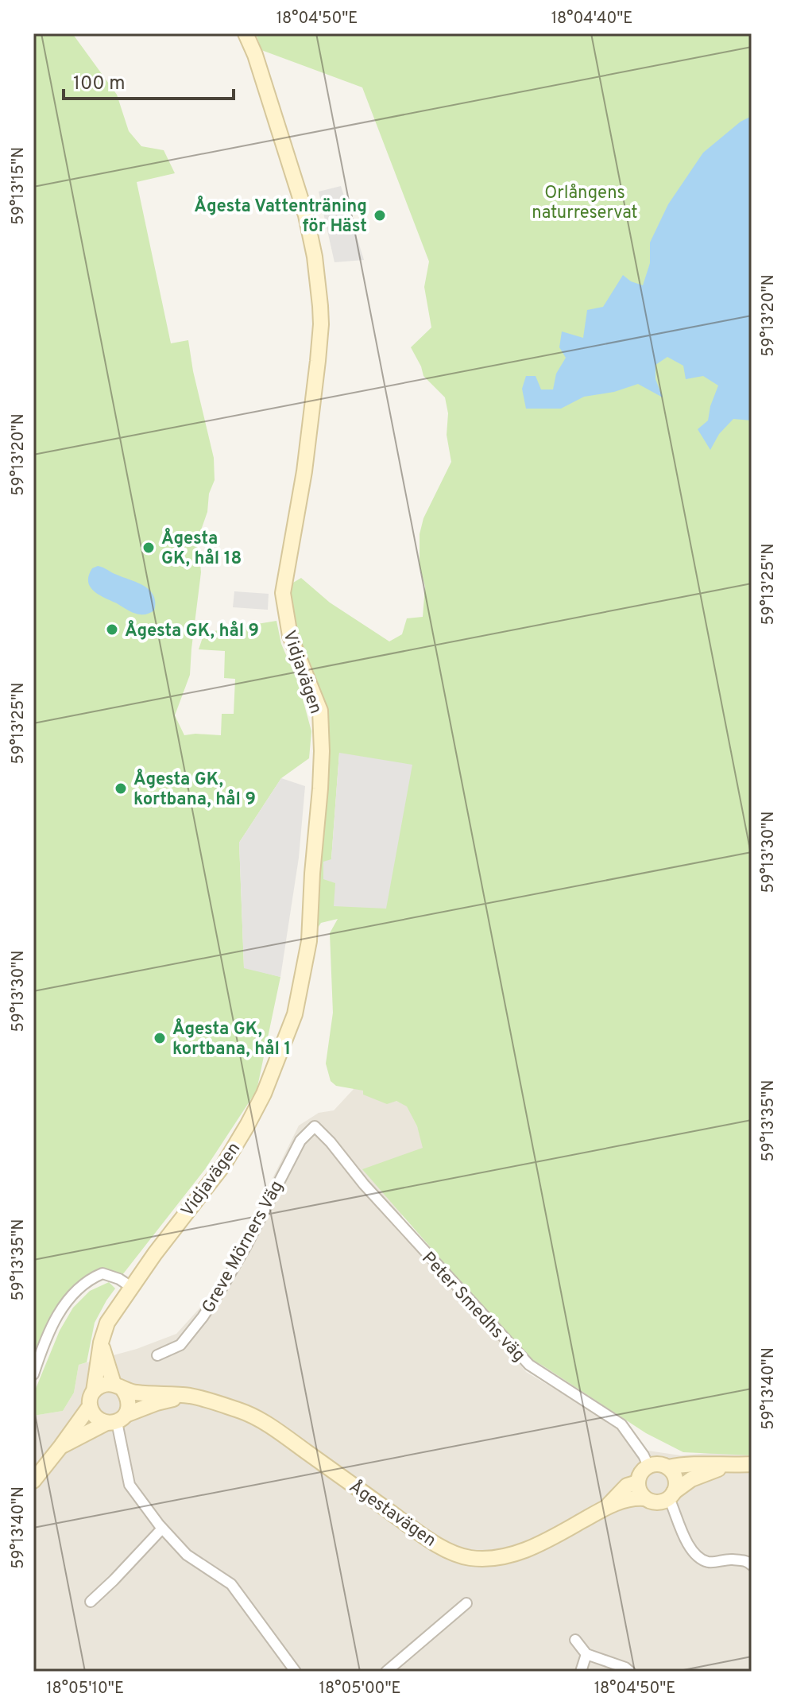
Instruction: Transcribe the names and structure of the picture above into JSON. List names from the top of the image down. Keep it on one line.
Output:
{"streets":{"street":["Vidjavägen","Greve Mörners Väg","Peter Smedhs väg","Ågestavägen"]},"crossings":[["Vidjavägen","Ågestavägen"],["Greve Mörners Väg","Peter Smedhs väg"],["Peter Smedhs väg","Ågestavägen"]],"parks":["Orlångens naturreservat"],"places":["Ågesta Vattenträning för Häst","Ågesta GK, hål 18","Ågesta GK, hål 9","Ågesta GK, kortbana, hål 9","Ågesta GK, kortbana, hål 1"],"scale_bar":"100 m","coordinates":["18°04'50\"E","18°04'40\"E","59°13'15\"N","59°13'20\"N","59°13'25\"N","59°13'30\"N","59°13'35\"N","59°13'40\"N","18°05'10\"E","18°05'00\"E"]}
